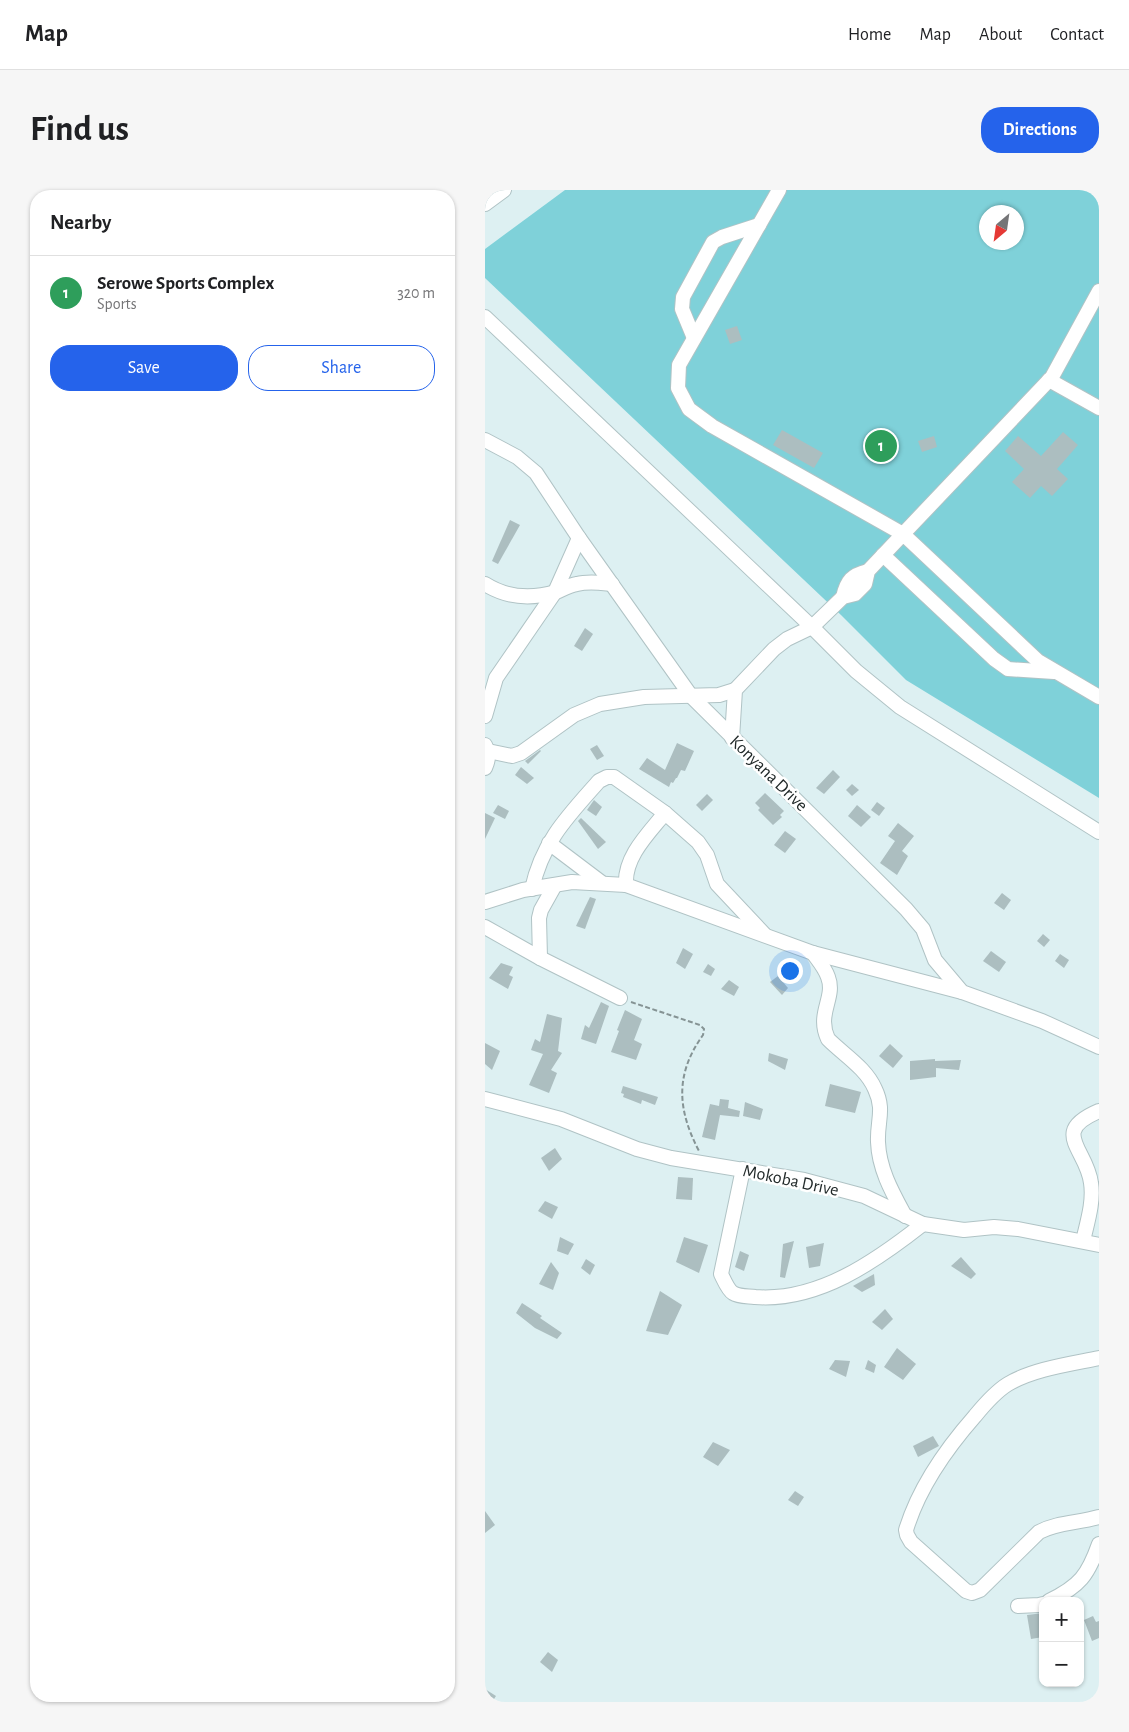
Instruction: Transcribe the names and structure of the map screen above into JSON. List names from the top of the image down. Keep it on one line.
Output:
{"streets":{"street":["Konyana Drive","Mokoba Drive"]},"north":"bottom left","page":{"header":"Map","nav":["Home","Map","About","Contact"],"buttons":["Directions",["Save","Share"]],"title":"Find us","heading":"Nearby","list":[{"mark":"1","name":"Serowe Sports Complex","note":"Sports","value":"320 m"}],"pins":"1","map_buttons":["+","−"]}}
